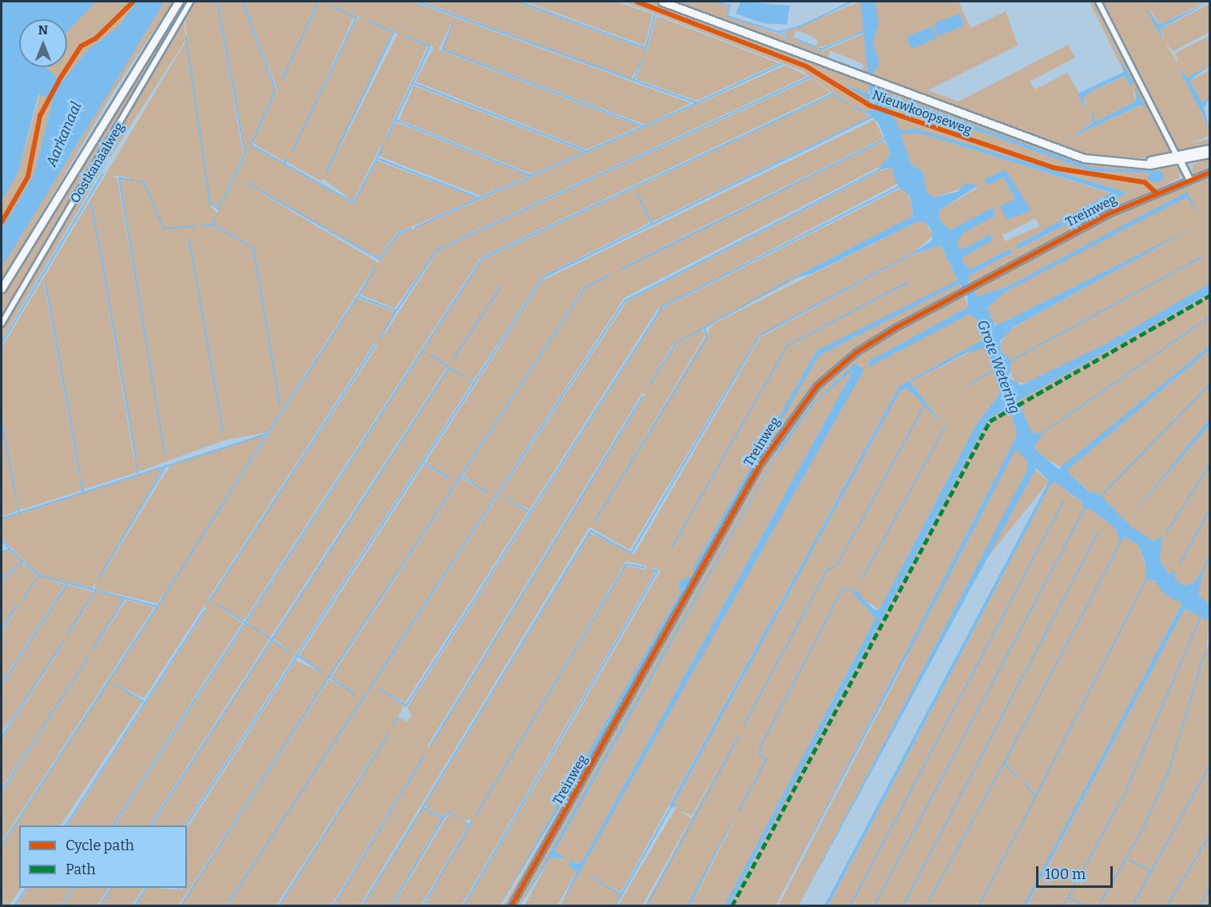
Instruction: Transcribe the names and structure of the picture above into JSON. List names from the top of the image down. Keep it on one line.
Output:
{"streets":{"main road":["Nieuwkoopseweg","Oostkanaalweg"],"street":["Treinweg"]},"water":["Aarkanaal","Grote Wetering"],"legend":["Cycle path","Path"],"scale_bar":"100 m","north":"top"}
